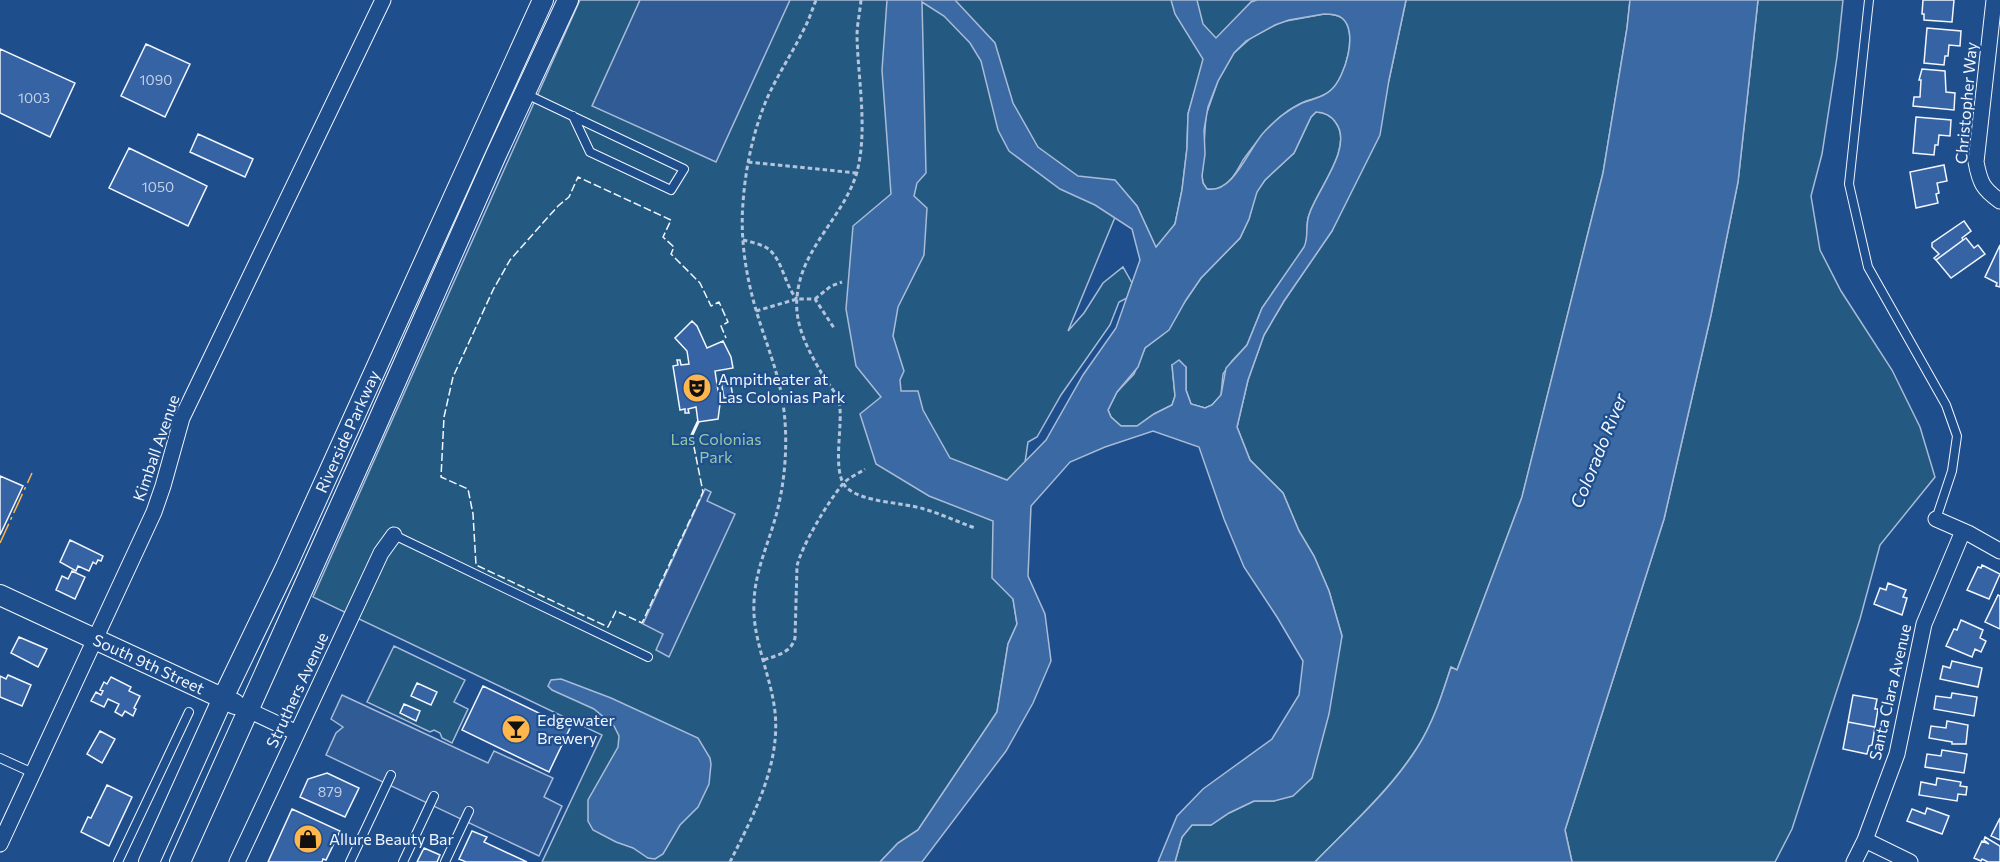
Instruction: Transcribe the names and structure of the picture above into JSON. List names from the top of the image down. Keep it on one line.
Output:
{"streets":{"main road":["Riverside Parkway","South 9th Street"],"street":["Christopher Way","Kimball Avenue","Struthers Avenue","Santa Clara Avenue"]},"crossings":[["Riverside Parkway","South 9th Street"],["Kimball Avenue","South 9th Street"],["South 9th Street","Struthers Avenue"]],"water":["Colorado River"],"parks":["Las Colonias Park"],"places":{"theatre":["Ampitheater at Las Colonias Park"],"bar":["Edgewater Brewery"],"shop":["Allure Beauty Bar"]},"house_numbers":["1090","1003","1050","879"]}
